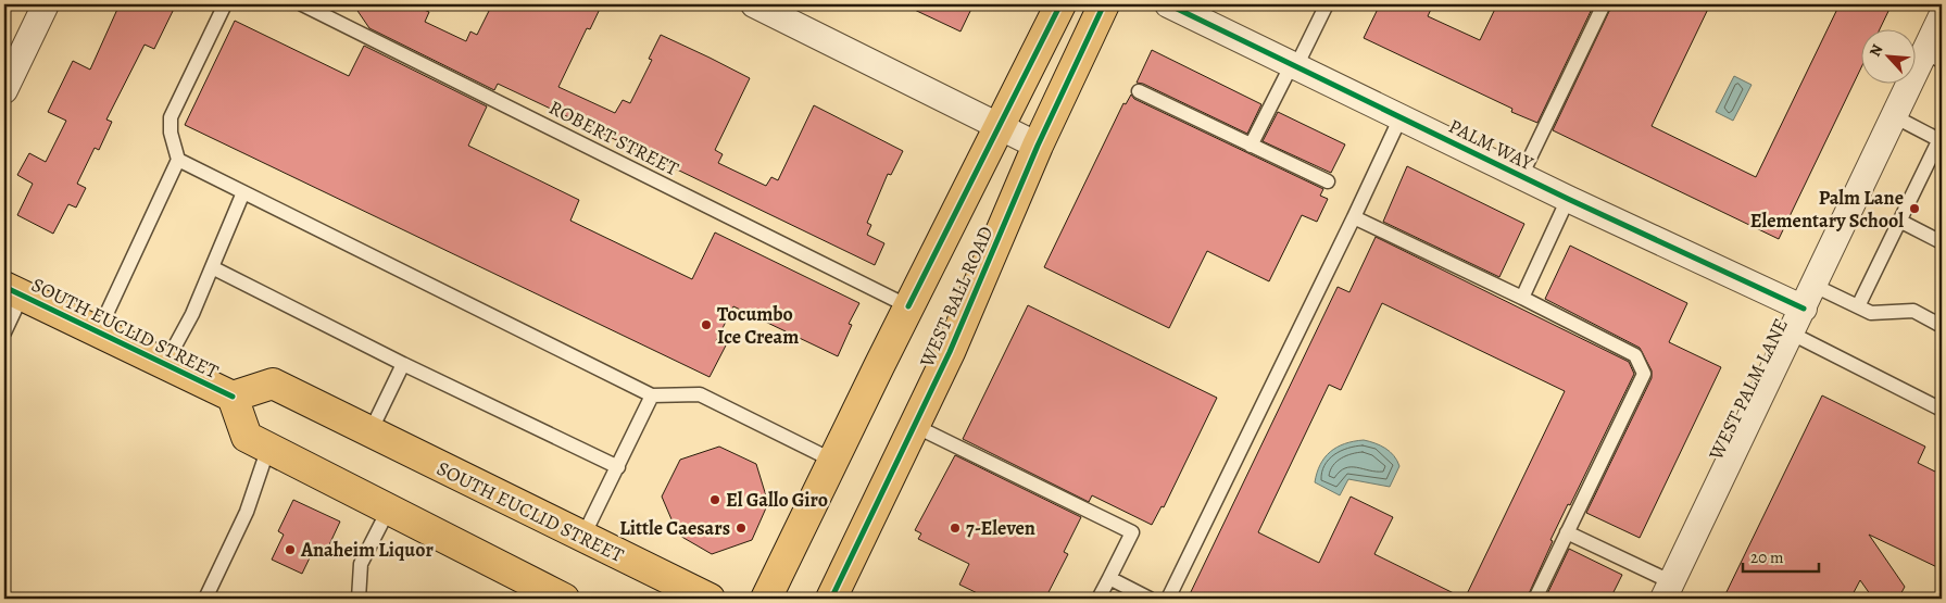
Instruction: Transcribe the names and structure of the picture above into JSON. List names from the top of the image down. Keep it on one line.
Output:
{"streets":{"main road":["WEST BALL ROAD","SOUTH EUCLID STREET"],"street":["PALM WAY","WEST PALM LANE"],"lane":["ROBERT STREET"]},"crossings":[["ROBERT STREET","WEST BALL ROAD"],["PALM WAY","WEST PALM LANE"]],"places":["Palm Lane Elementary School","Tocumbo Ice Cream","El Gallo Giro","Little Caesars","7-Eleven","Anaheim Liquor"],"scale_bar":"20 m","north":"top left"}
